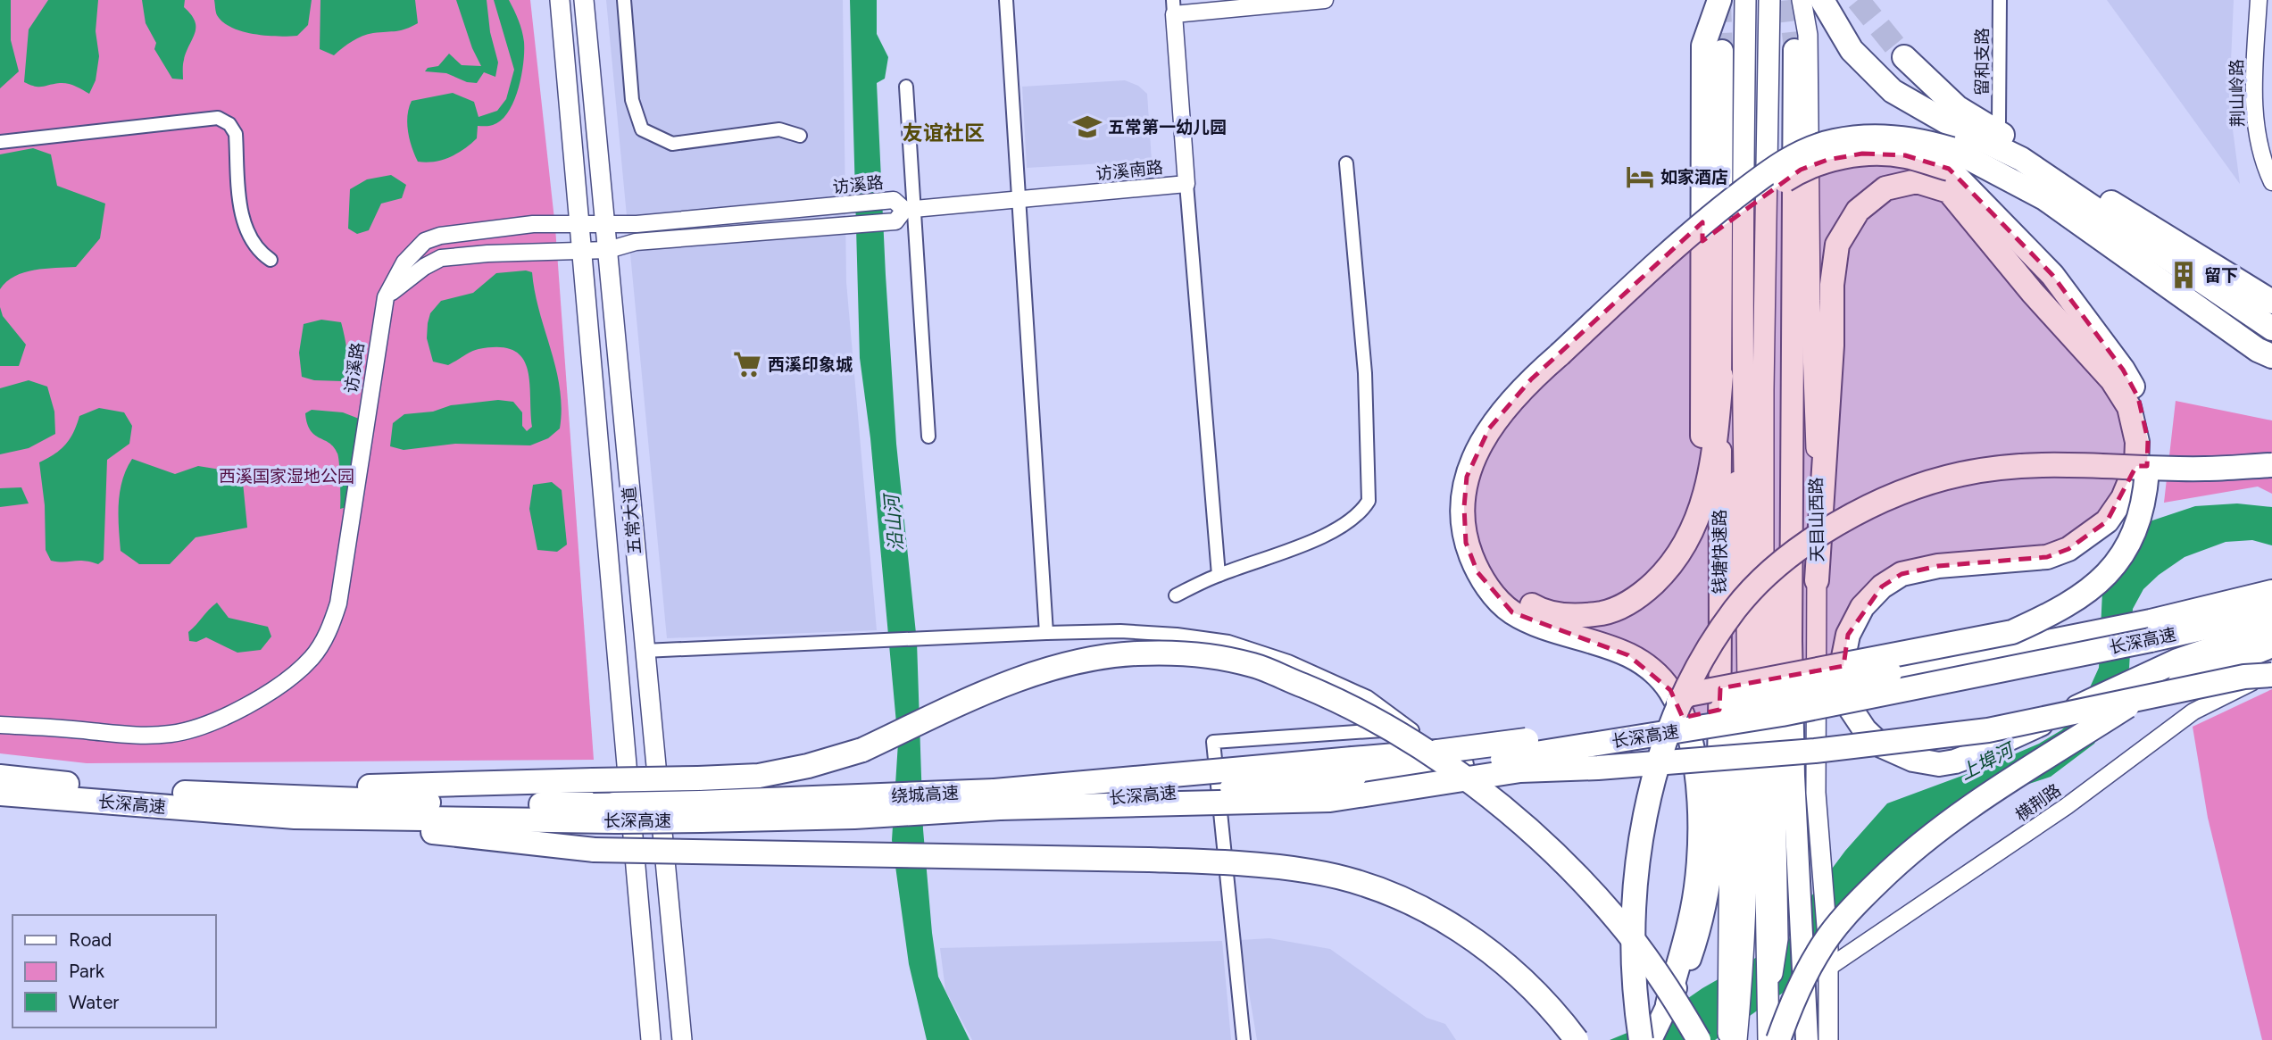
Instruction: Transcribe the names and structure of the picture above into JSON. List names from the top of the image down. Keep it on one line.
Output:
{"streets":{"highway":["钱塘快速路","长深高速"],"main road":["天目山西路","五常大道"],"street":["留和支路","荆山岭路","访溪南路","访溪路","横荆路"]},"crossings":[["访溪南路","访溪路"],["访溪路","五常大道"],["天目山西路","横荆路"]],"districts":["友谊社区"],"water":["沿山河","上埠河"],"parks":["西溪国家湿地公园"],"places":{"school or university":["五常第一幼儿园"],"hotel":["如家酒店"],"building":["留下"],"supermarket":["西溪印象城"]},"legend":["Road","Park","Water"]}
